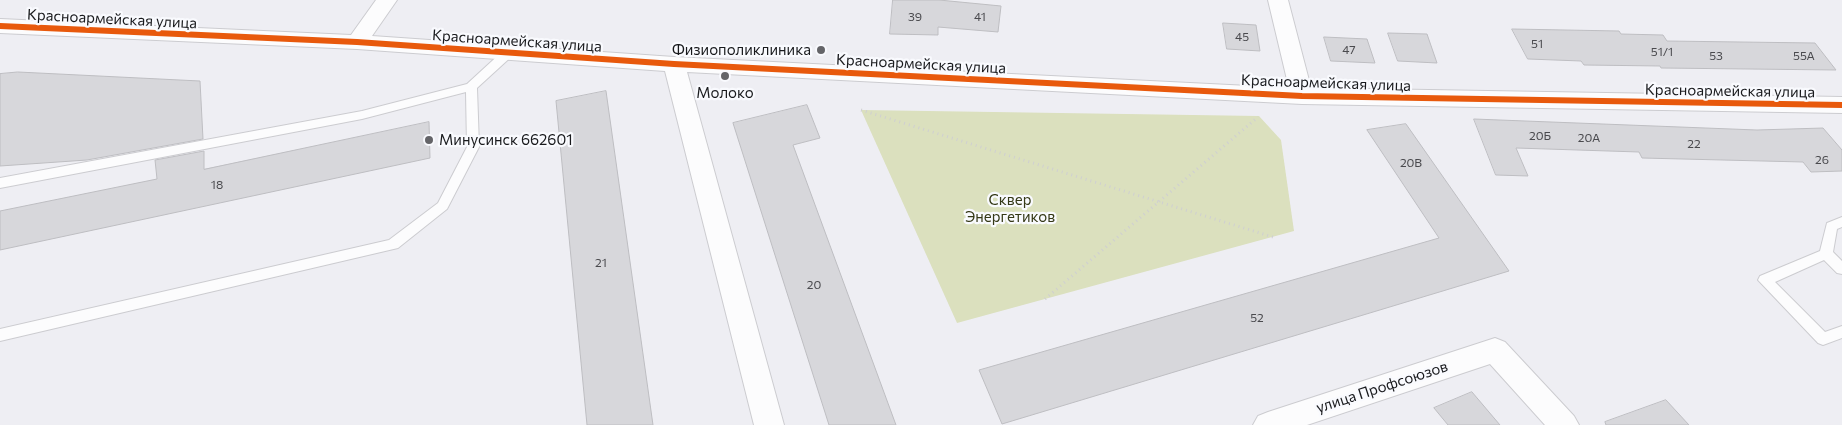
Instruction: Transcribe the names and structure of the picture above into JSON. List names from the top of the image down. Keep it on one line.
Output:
{"streets":{"street":["Красноармейская улица","улица Профсоюзов"]},"parks":["Сквер Энергетиков"],"places":["Физиополиклиника","Молоко","Минусинск 662601"],"house_numbers":["39","41","45","51","47","51/1","53","55А","20Б","20А","22","26","20В","18","21","20","52"]}
